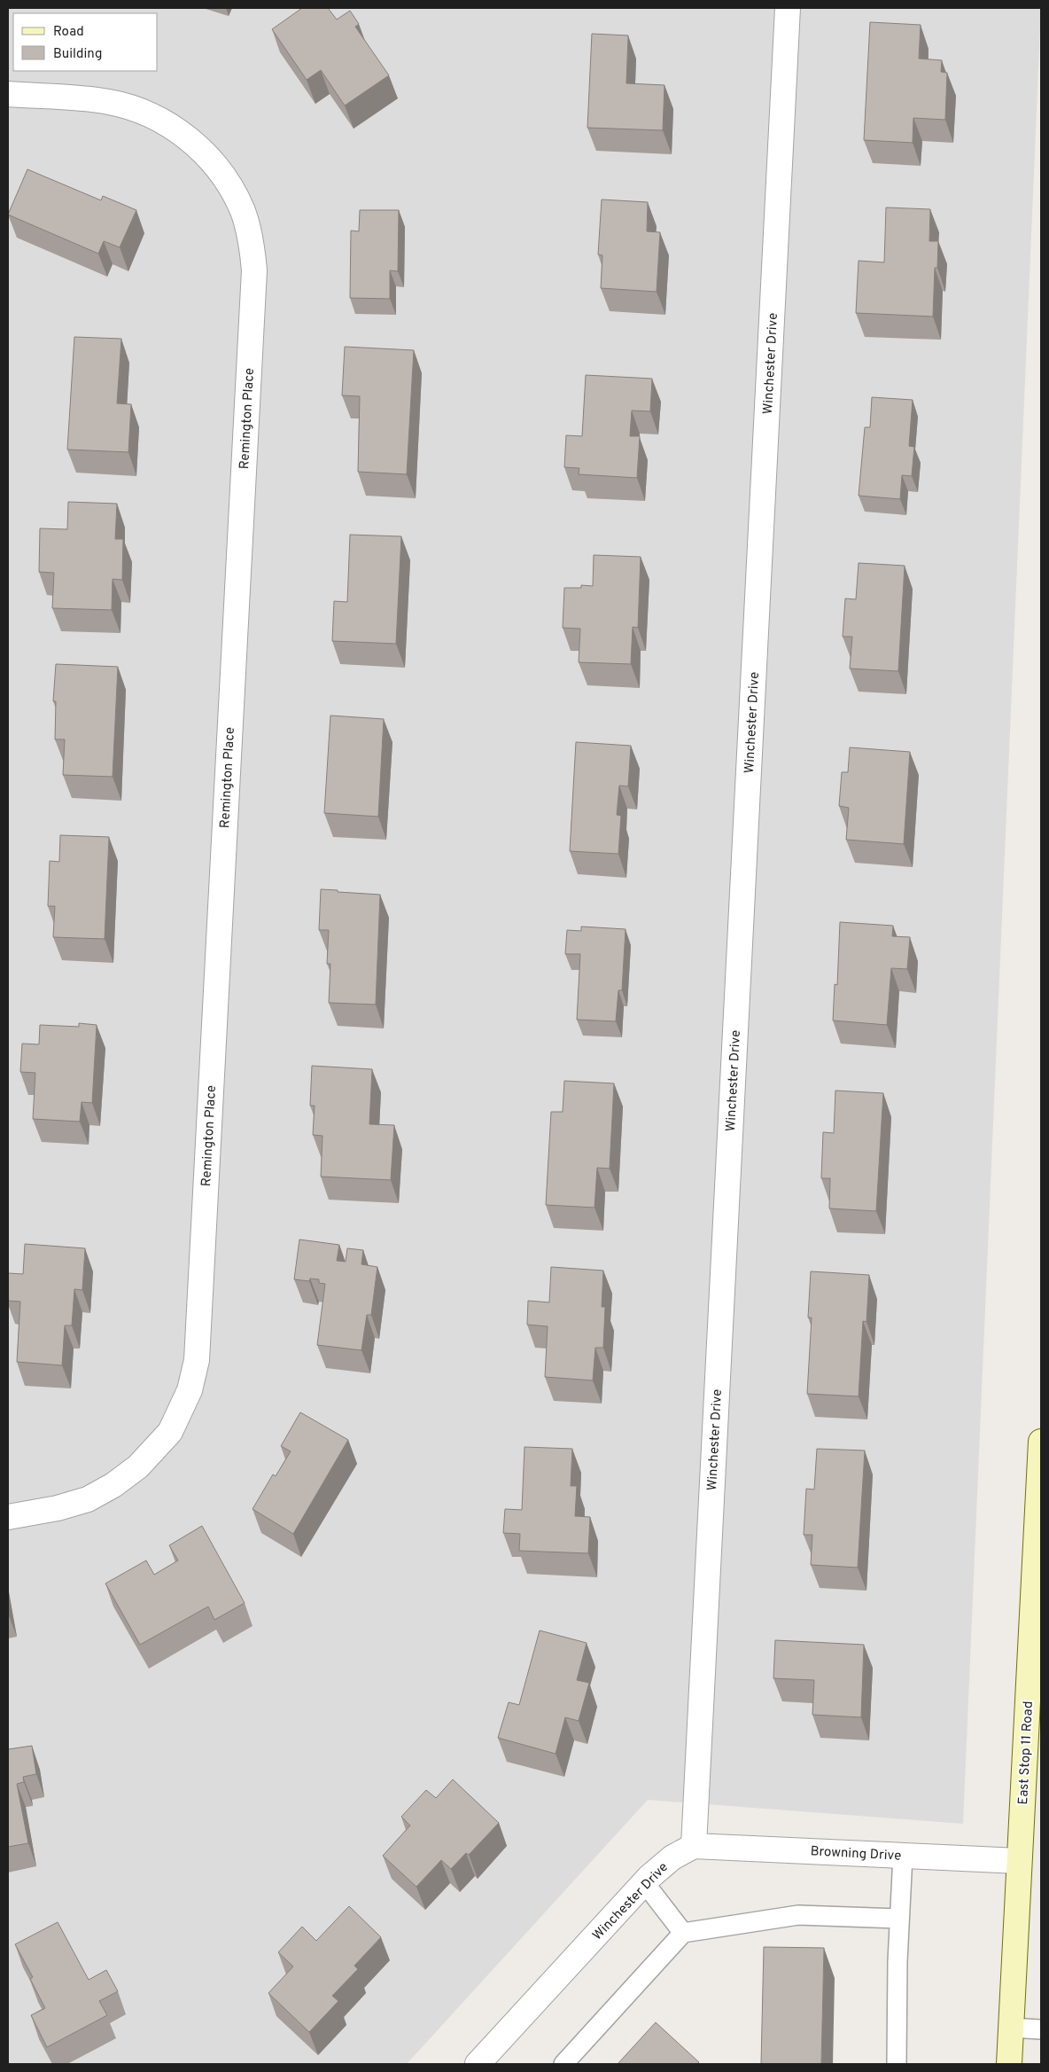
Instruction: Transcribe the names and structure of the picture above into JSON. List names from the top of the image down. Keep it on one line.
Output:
{"streets":{"main road":["East Stop 11 Road"],"street":["Winchester Drive","Remington Place","Browning Drive"]},"crossings":[["Winchester Drive","Browning Drive"],["East Stop 11 Road","Browning Drive"]],"legend":["Road","Building"]}
